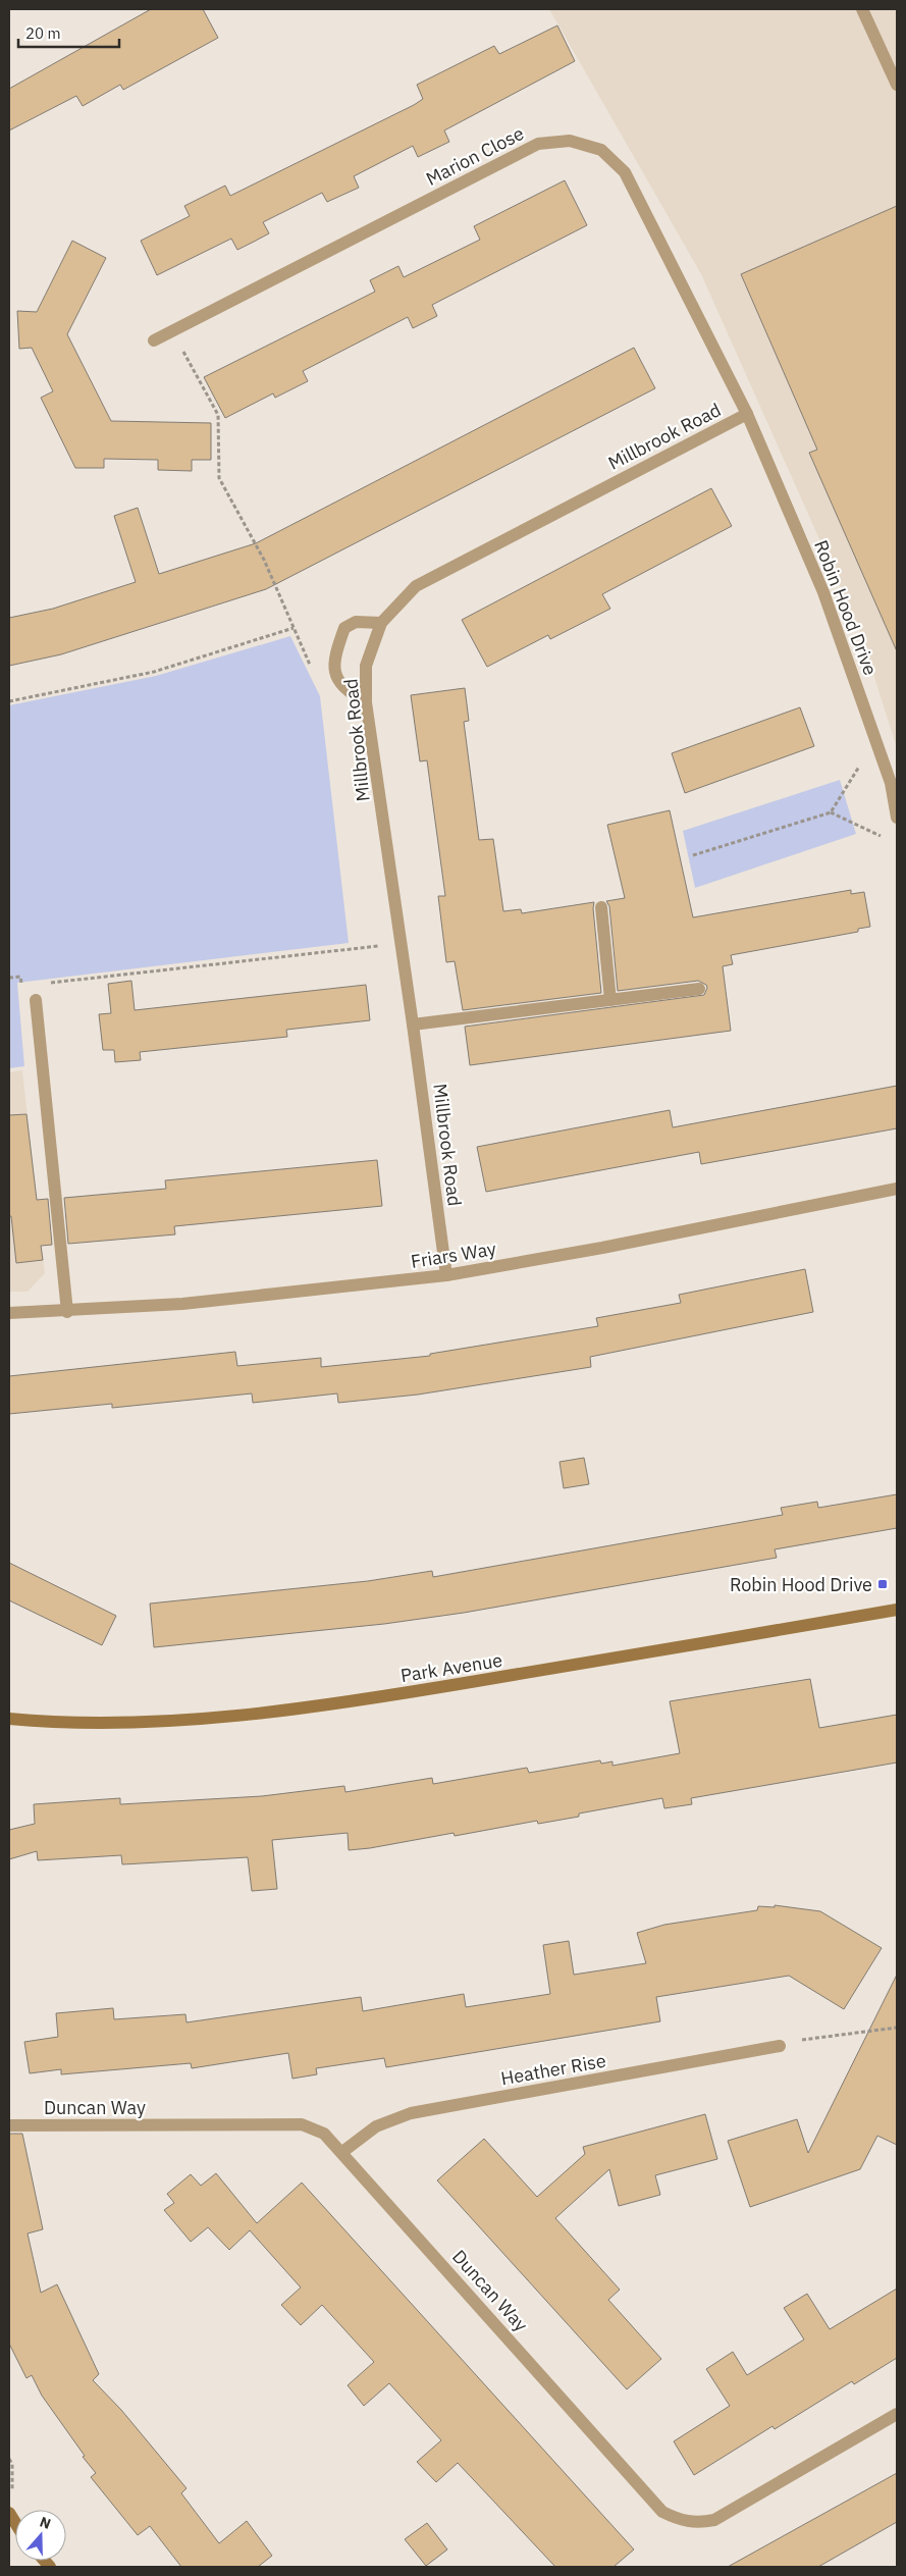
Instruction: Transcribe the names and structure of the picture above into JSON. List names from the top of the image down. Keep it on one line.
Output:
{"streets":{"street":["Marion Close","Millbrook Road","Robin Hood Drive","Friars Way","Park Avenue","Heather Rise","Duncan Way"]},"crossings":[["Marion Close","Millbrook Road"],["Marion Close","Robin Hood Drive"],["Millbrook Road","Robin Hood Drive"],["Millbrook Road","Friars Way"],["Heather Rise","Duncan Way"]],"places":{"transit":["Robin Hood Drive"]},"scale_bar":"20 m","north":"top"}
